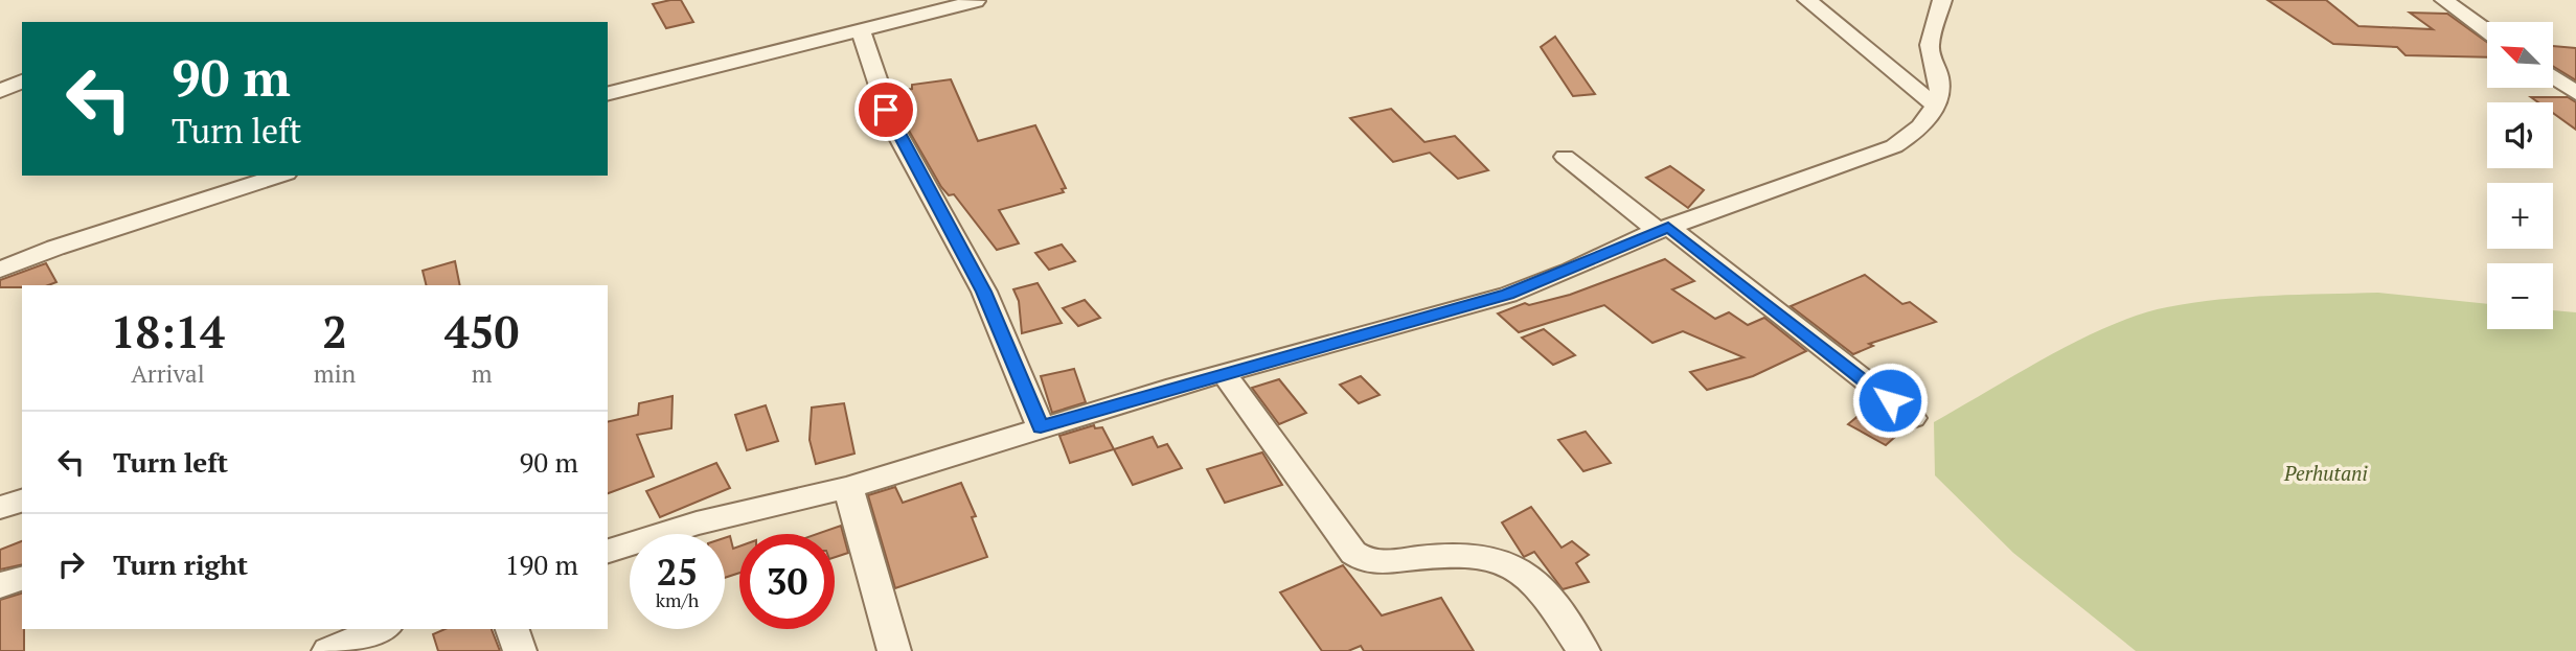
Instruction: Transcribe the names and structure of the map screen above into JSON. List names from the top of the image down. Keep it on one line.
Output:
{"parks":["Perhutani"],"north":"top left","page":{"map_buttons":["+","−"],"turn":["90 m","Turn left"],"eta":["18:14","Arrival","2","min","450","m"],"list":[{"name":"Turn left","value":"90 m"},{"name":"Turn right","value":"190 m"}],"speed":"25 km/h","limit":"30"}}
